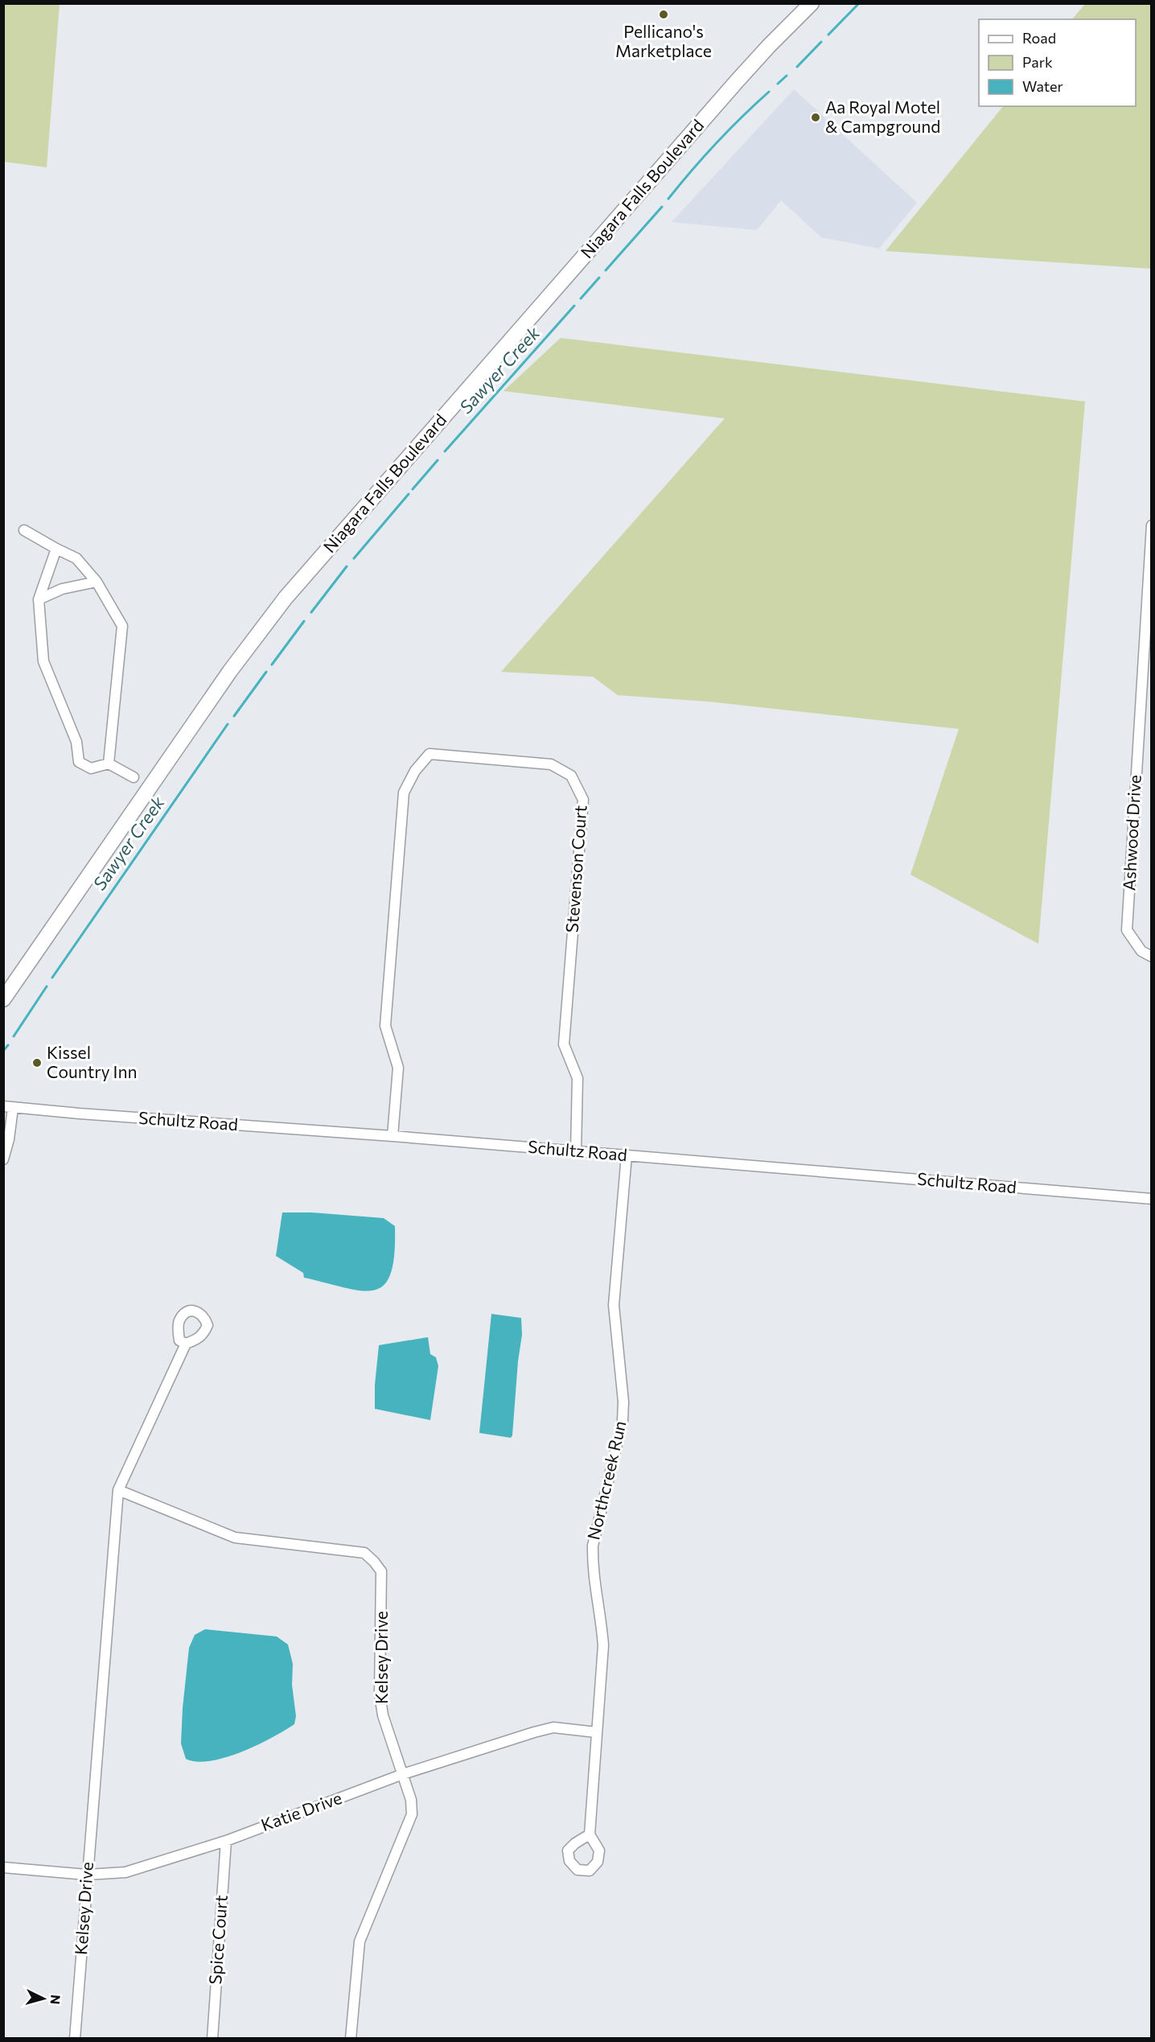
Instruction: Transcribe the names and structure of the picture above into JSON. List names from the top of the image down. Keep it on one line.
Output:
{"streets":{"main road":["Niagara Falls Boulevard"],"street":["Ashwood Drive","Stevenson Court","Schultz Road","Northcreek Run","Kelsey Drive","Katie Drive","Spice Court"]},"crossings":[["Stevenson Court","Schultz Road"],["Schultz Road","Northcreek Run"],["Northcreek Run","Katie Drive"],["Kelsey Drive","Katie Drive"],["Katie Drive","Spice Court"]],"water":["Sawyer Creek"],"places":["Pellicano's Marketplace","Aa Royal Motel & Campground","Kissel Country Inn"],"legend":["Road","Park","Water"],"north":"right"}
